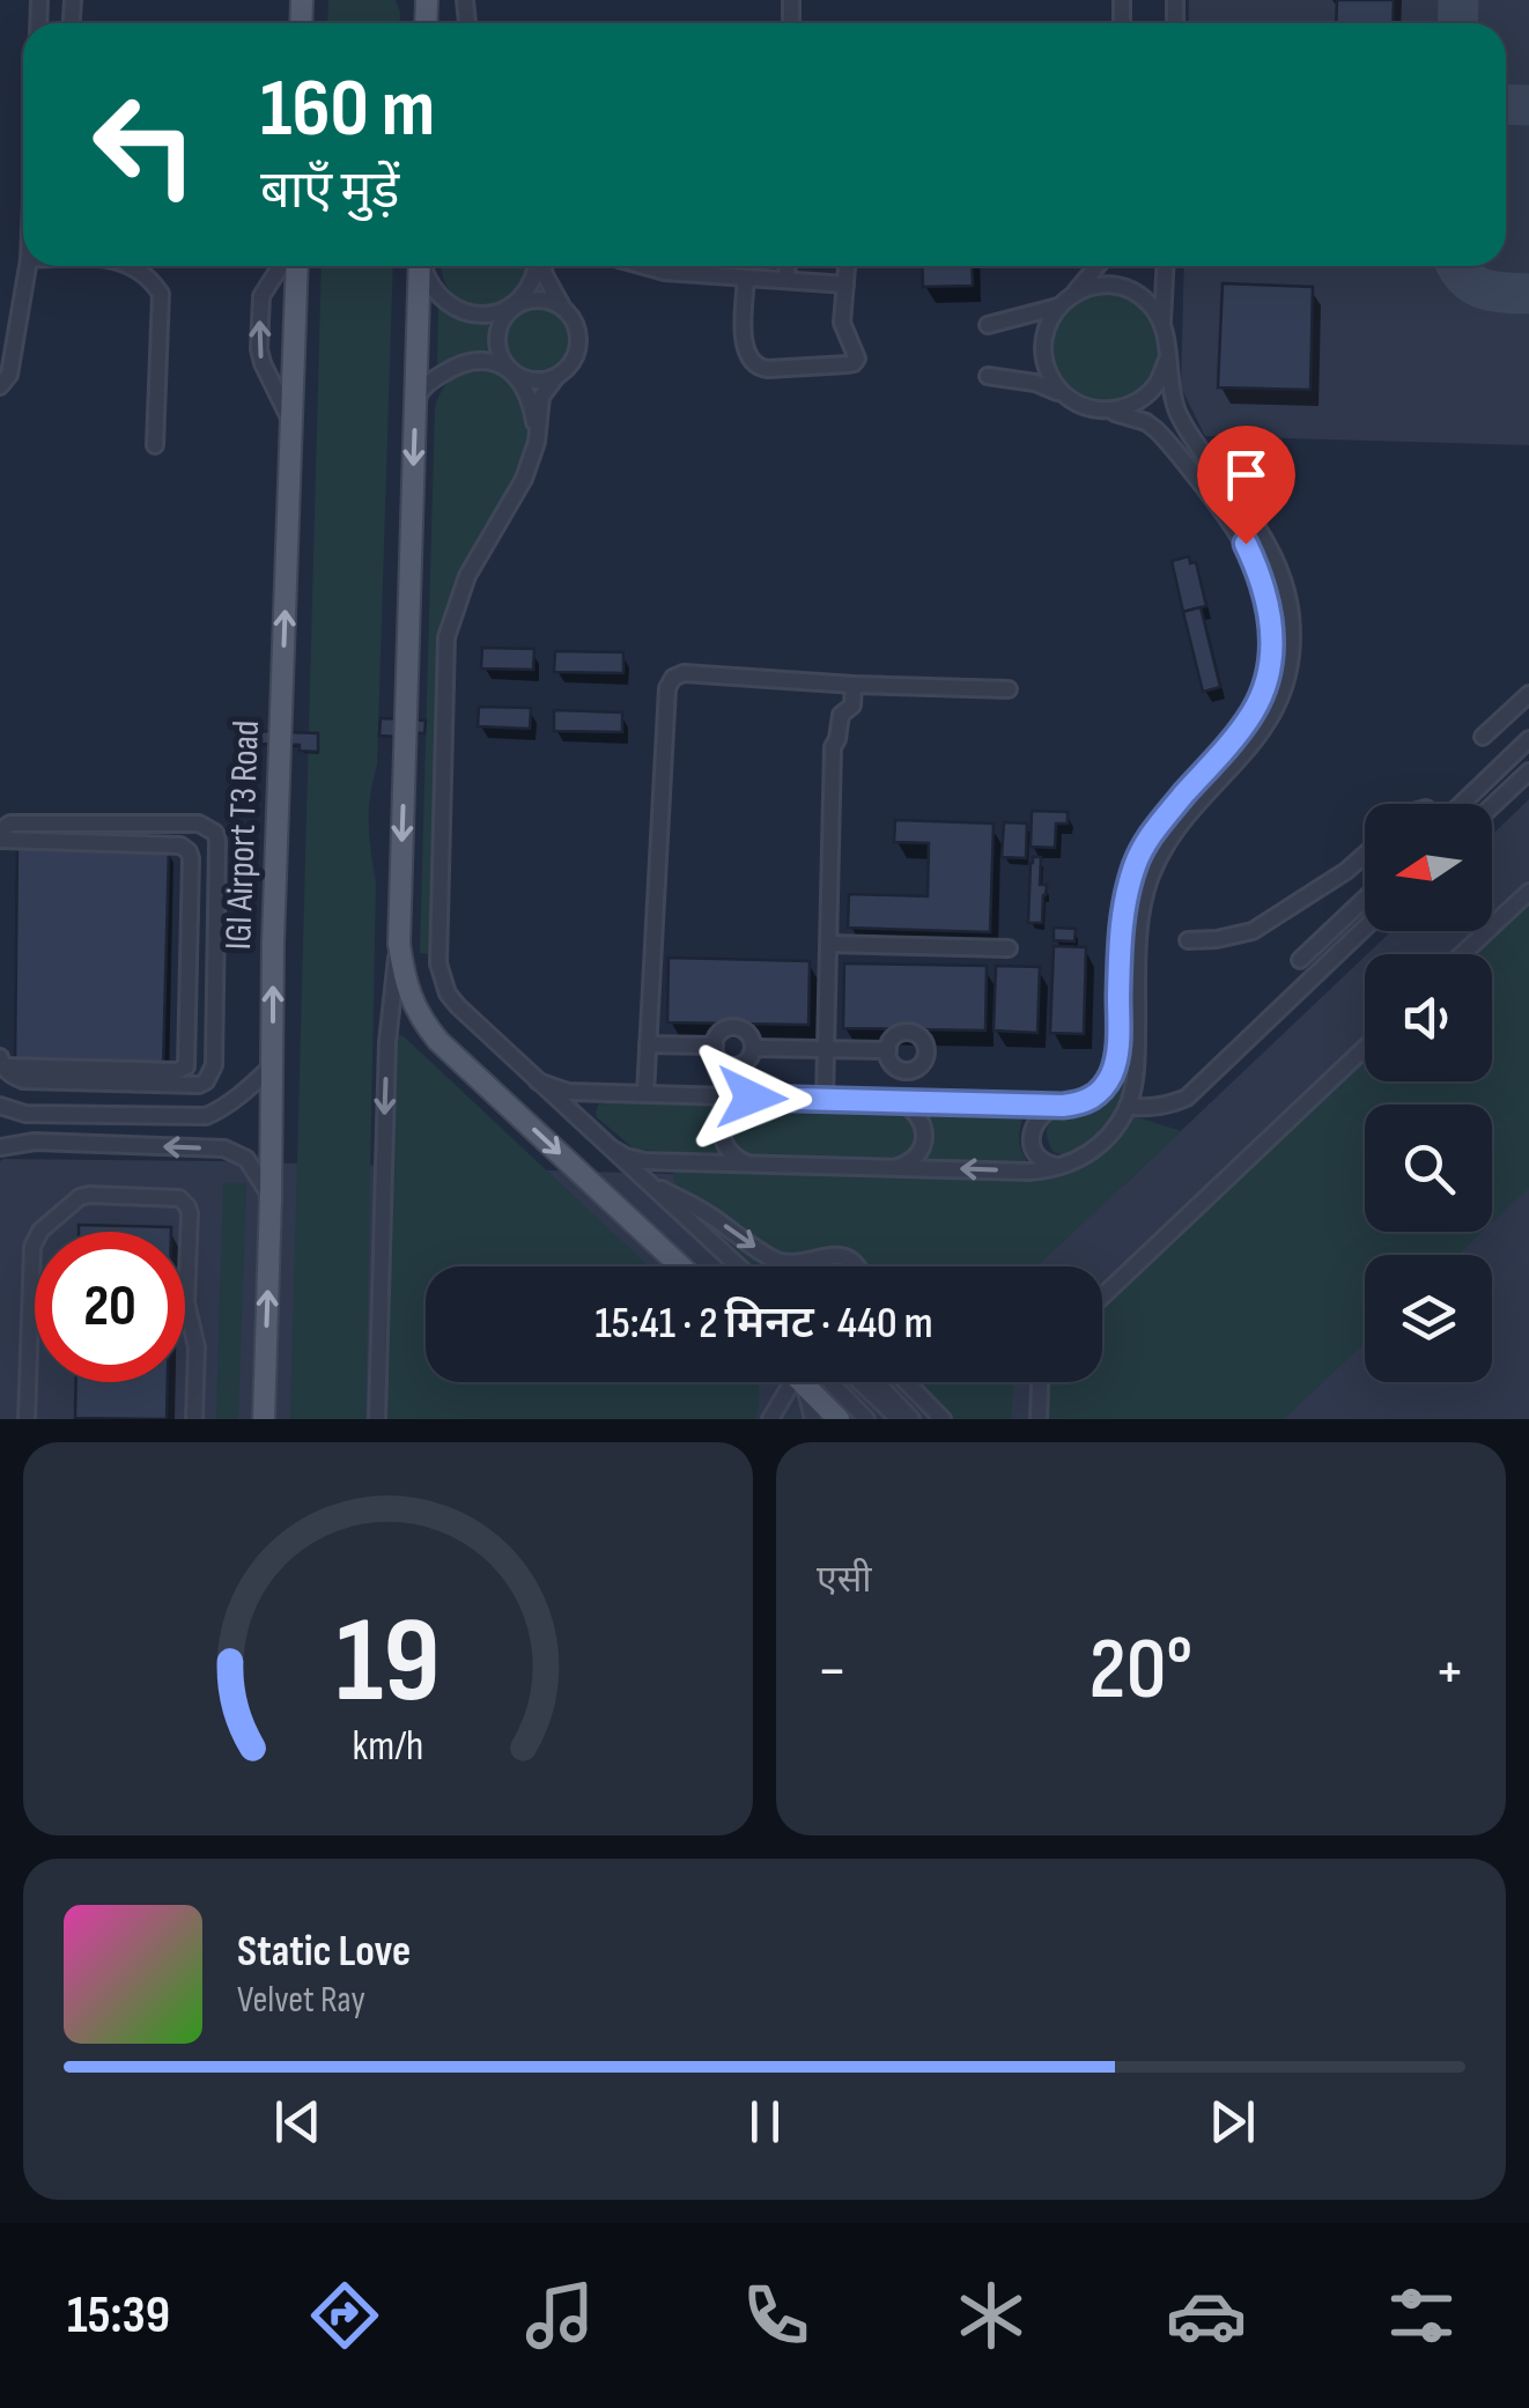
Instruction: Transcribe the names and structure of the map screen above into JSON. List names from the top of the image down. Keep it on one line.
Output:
{"streets":{"main road":["IGI Airport T3 Road"]},"north":"left","page":{"turn":["160 m","बाएँ मुड़ें"],"limit":"20","trip":"15:41 · 2 मिनट · 440 m","tile":"एसी","heat":["−","20°","+"],"song":["Static Love","Velvet Ray"],"tabs":"15:39","gauge":["19","km/h"]}}
